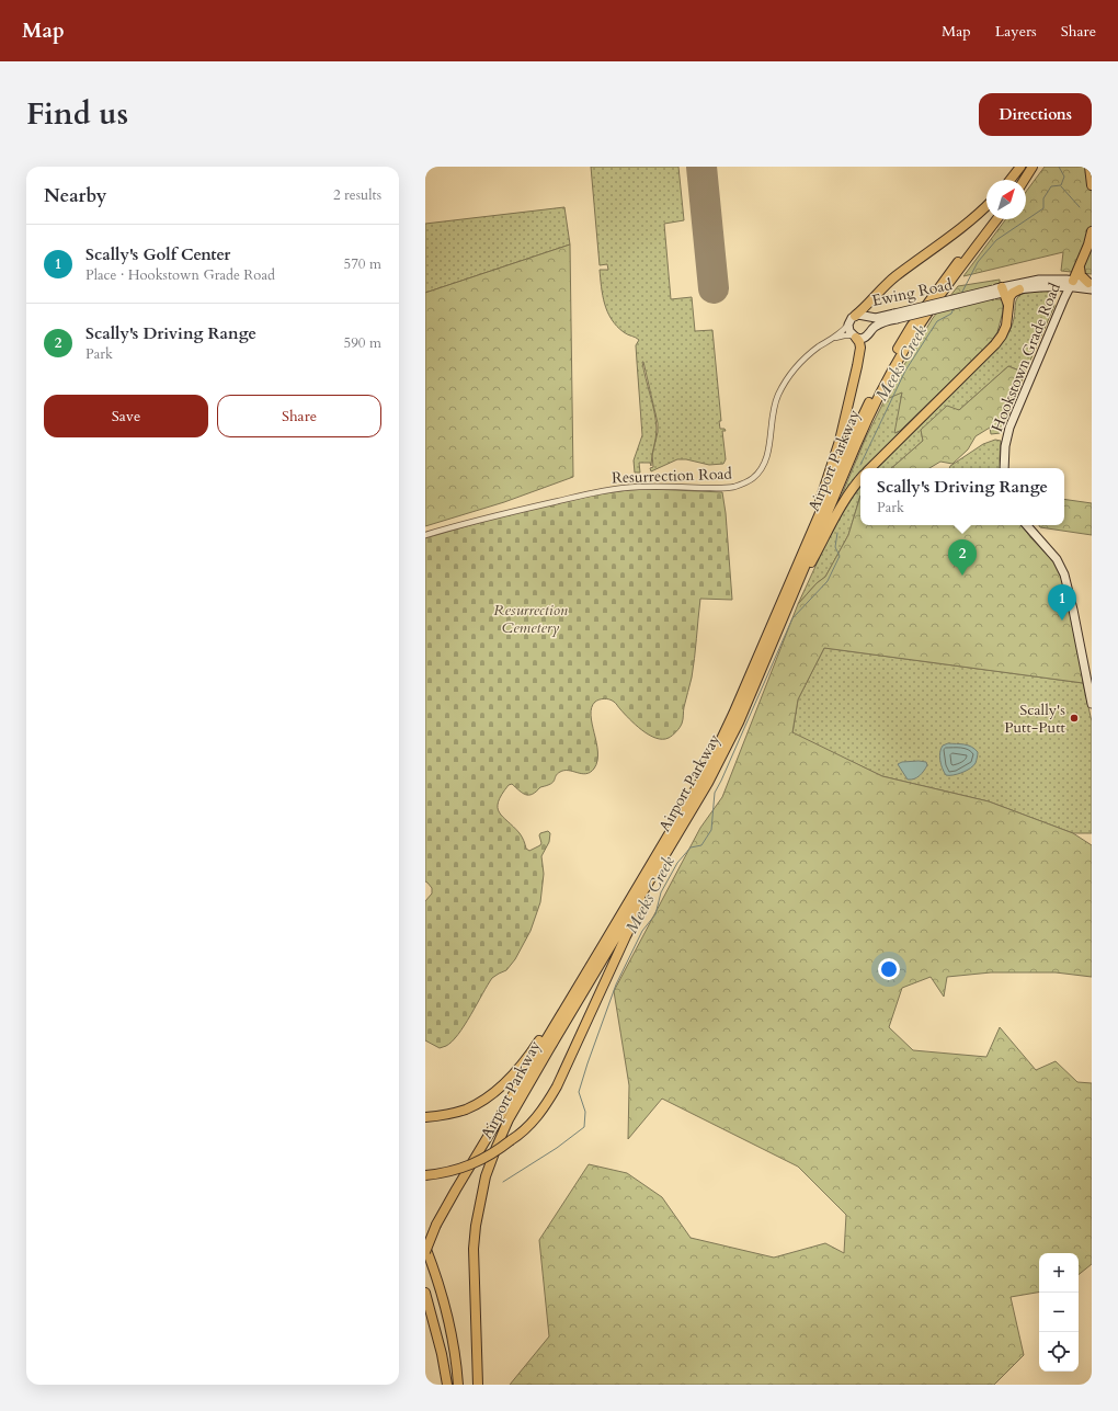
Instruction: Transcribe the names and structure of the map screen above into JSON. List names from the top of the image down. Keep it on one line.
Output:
{"streets":{"highway":["Airport Parkway"],"street":["Ewing Road","Hookstown Grade Road","Resurrection Road"]},"crossings":[["Ewing Road","Hookstown Grade Road"],["Ewing Road","Resurrection Road"]],"water":["Meeks Creek"],"parks":["Resurrection Cemetery"],"places":["Scally's Putt-Putt"],"north":"top right","page":{"header":"Map","nav":["Map","Layers","Share"],"title":"Find us","buttons":["Directions",["Save","Share"]],"heading":["Nearby","2 results"],"list":[{"mark":"1","name":"Scally's Golf Center","note":"Place · Hookstown Grade Road","value":"570 m"},{"mark":"2","name":"Scally's Driving Range","note":"Park","value":"590 m"}],"popup":["Scally's Driving Range","Park"],"pins":["2","1"],"map_buttons":["+","−"]}}
